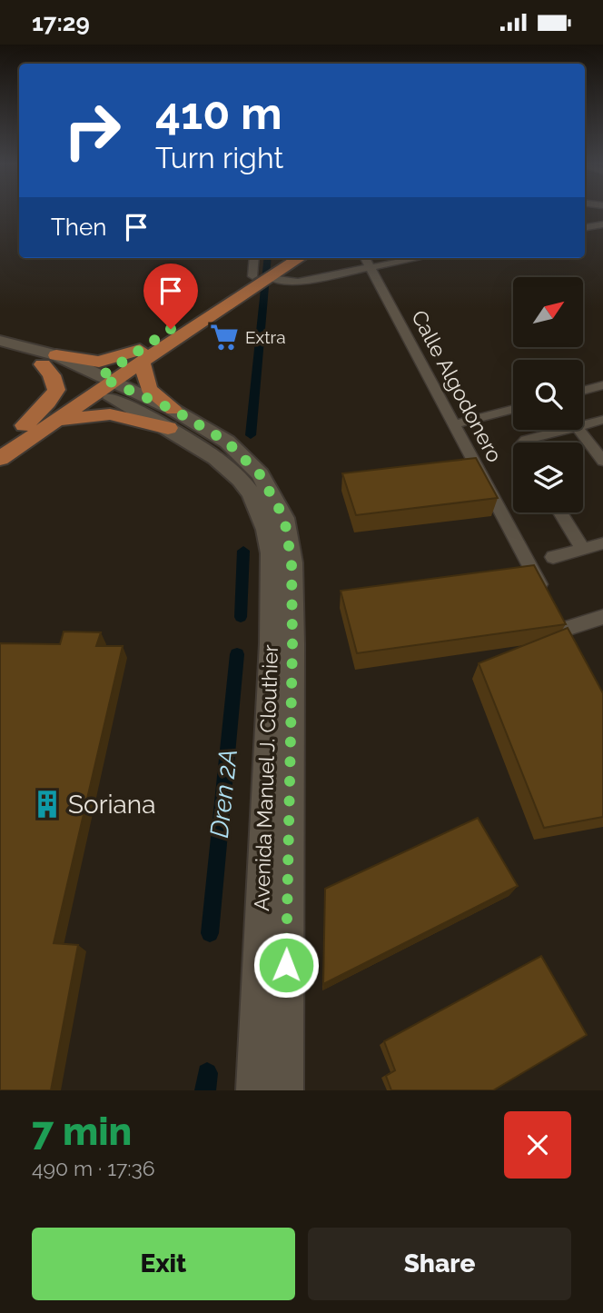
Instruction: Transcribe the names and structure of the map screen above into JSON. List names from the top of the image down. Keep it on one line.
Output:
{"streets":{"main road":["Avenida Manuel J. Clouthier"],"street":["Calle Algodonero"]},"water":["Dren 2A"],"places":{"supermarket":["Extra"],"building":["Soriana"]},"north":"top right","page":{"status":"17:29","turn":["410 m","Turn right"],"then":"Then","heading":["7 min","490 m · 17:36"],"buttons":["Exit","Share"]}}
